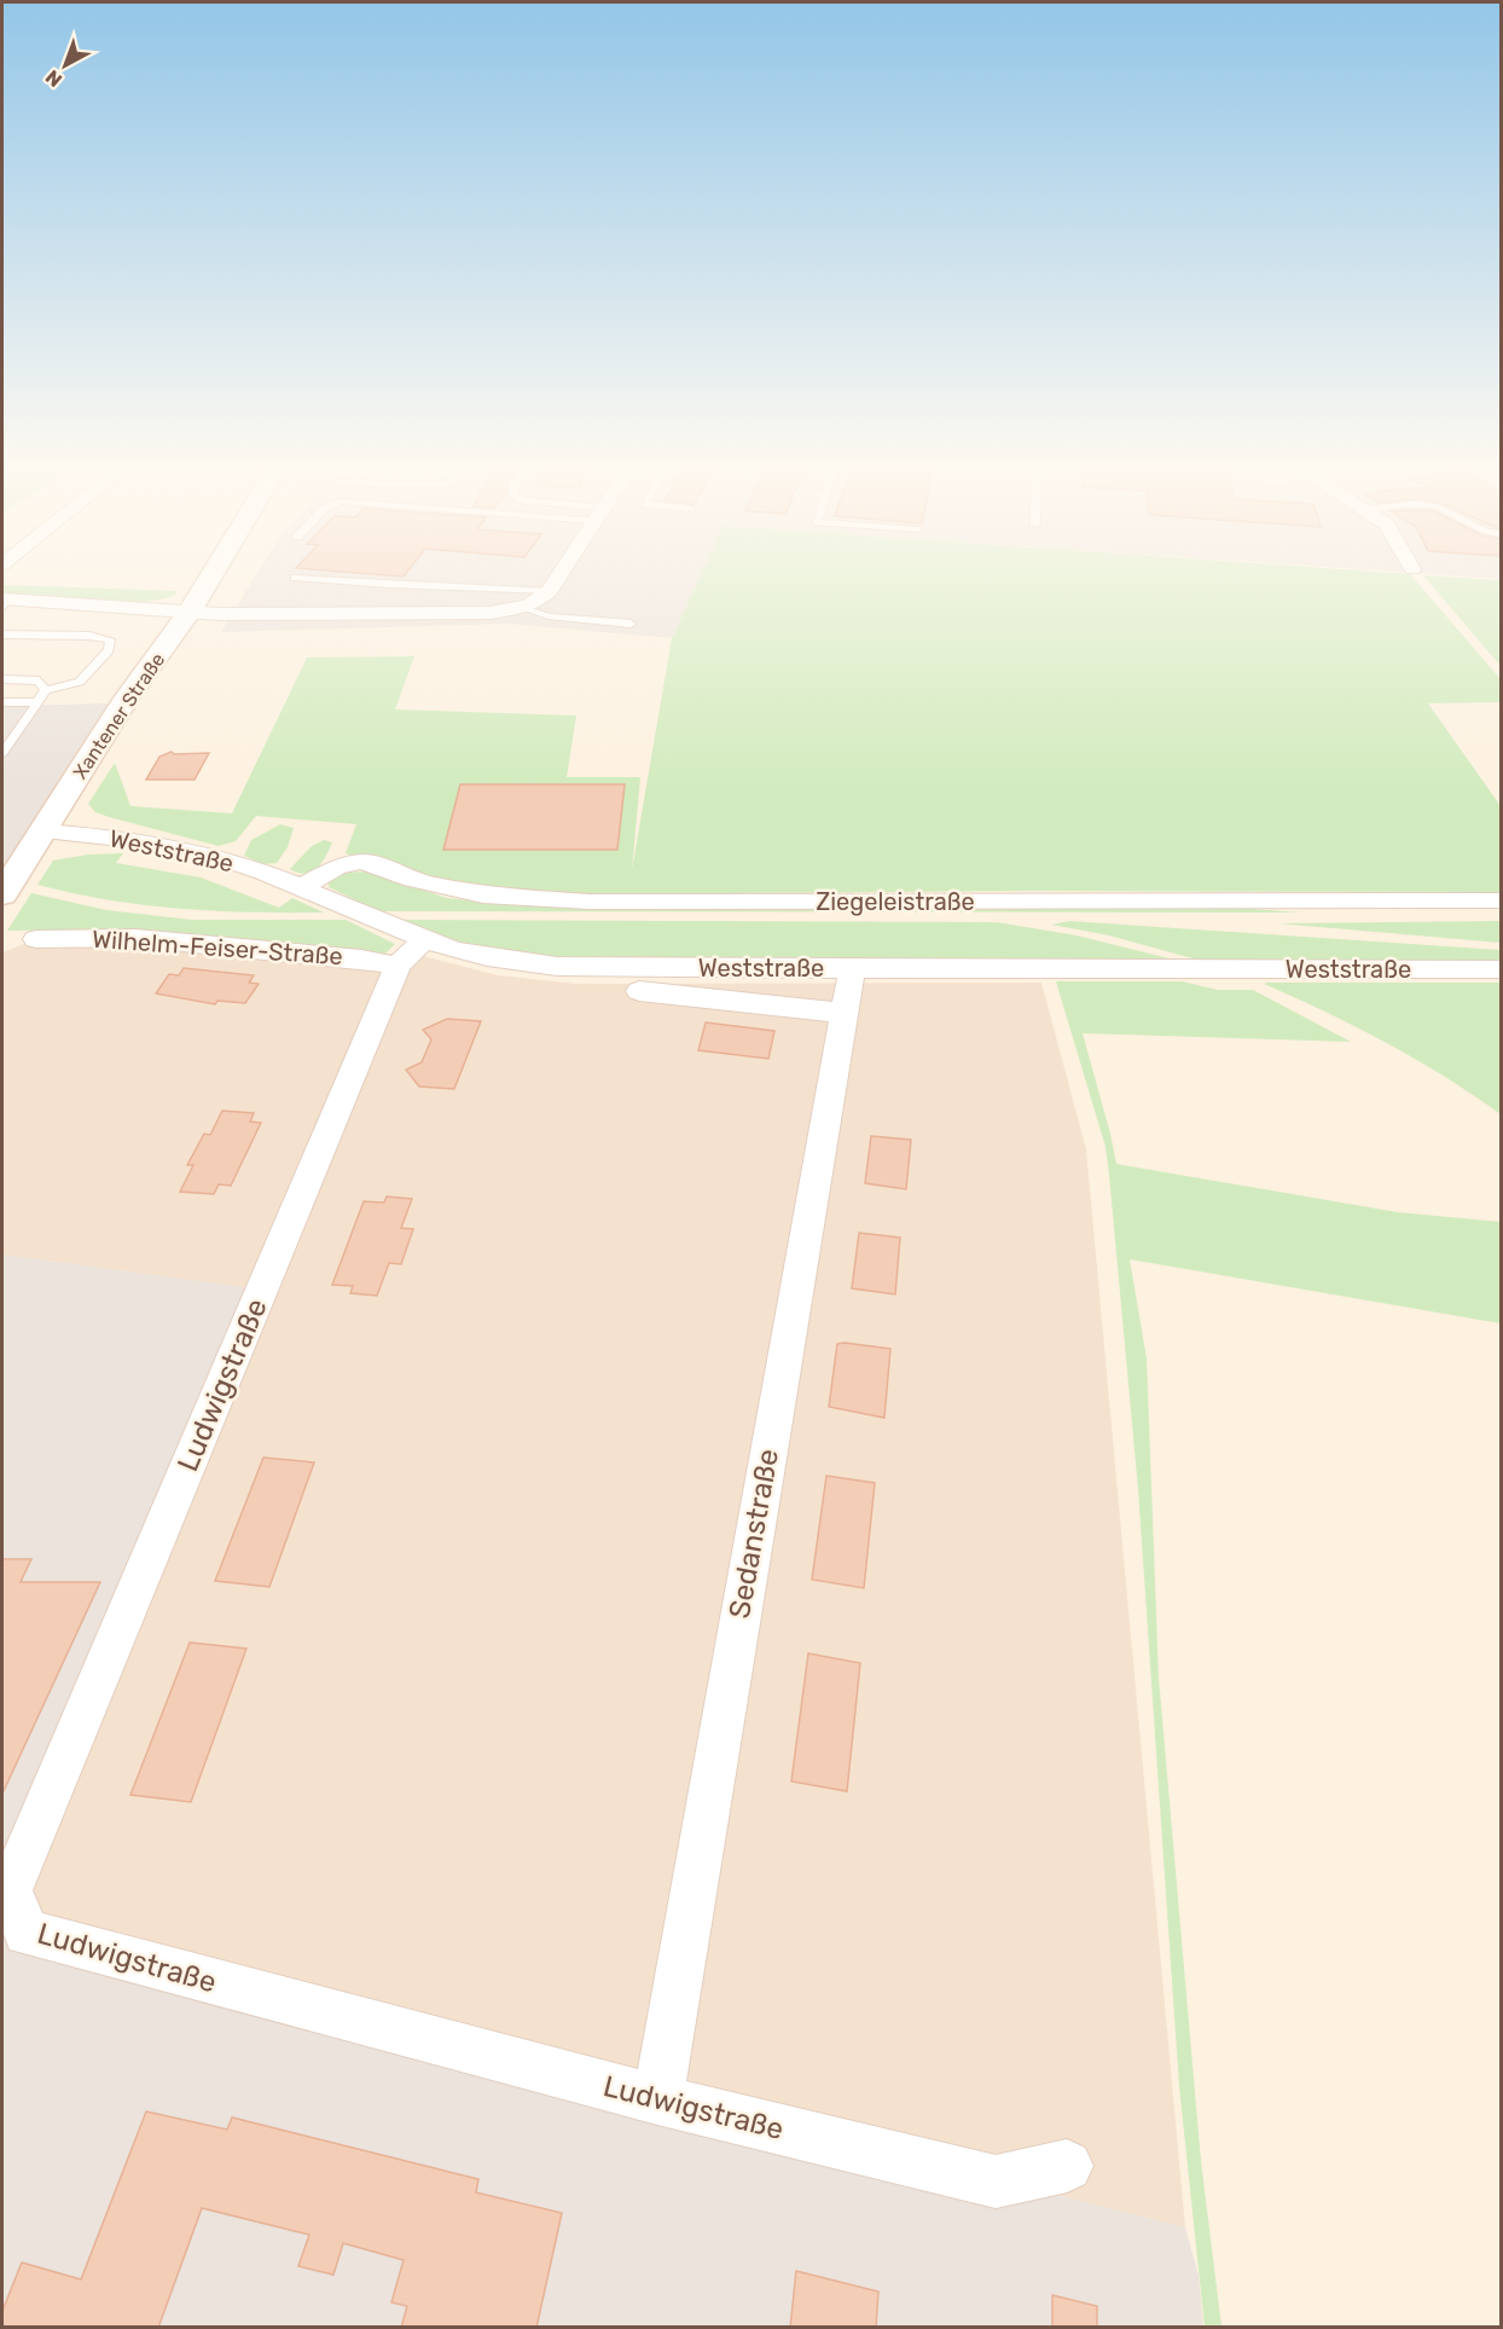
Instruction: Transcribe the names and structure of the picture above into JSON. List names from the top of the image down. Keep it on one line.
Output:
{"streets":{"main road":["Xantener Straße"],"street":["Weststraße","Ziegeleistraße","Wilhelm-Feiser-Straße","Ludwigstraße","Sedanstraße"]},"crossings":[["Xantener Straße","Weststraße"],["Weststraße","Ziegeleistraße"],["Weststraße","Wilhelm-Feiser-Straße"],["Weststraße","Ludwigstraße"],["Weststraße","Sedanstraße"],["Wilhelm-Feiser-Straße","Ludwigstraße"],["Ludwigstraße","Sedanstraße"]],"north":"bottom left"}
